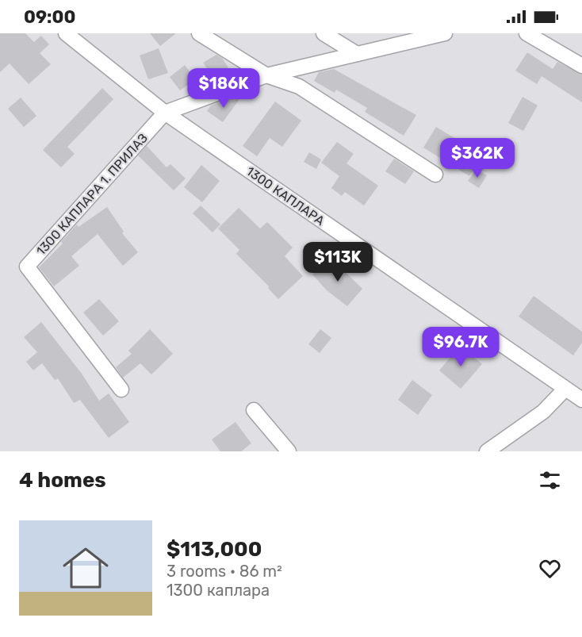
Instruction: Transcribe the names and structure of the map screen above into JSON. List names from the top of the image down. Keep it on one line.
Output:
{"streets":{"street":["1300 КАПЛАРА 1. ПРИЛАЗ","1300 КАПЛАРА"]},"crossings":[["1300 КАПЛАРА 1. ПРИЛАЗ","1300 КАПЛАРА"]],"page":{"status":"09:00","price":["$186K","$362K","$113K","$96.7K"],"heading":"4 homes","list":[{"name":"$113,000","note":"3 rooms · 86 m² · 1300 каплара"}]}}
